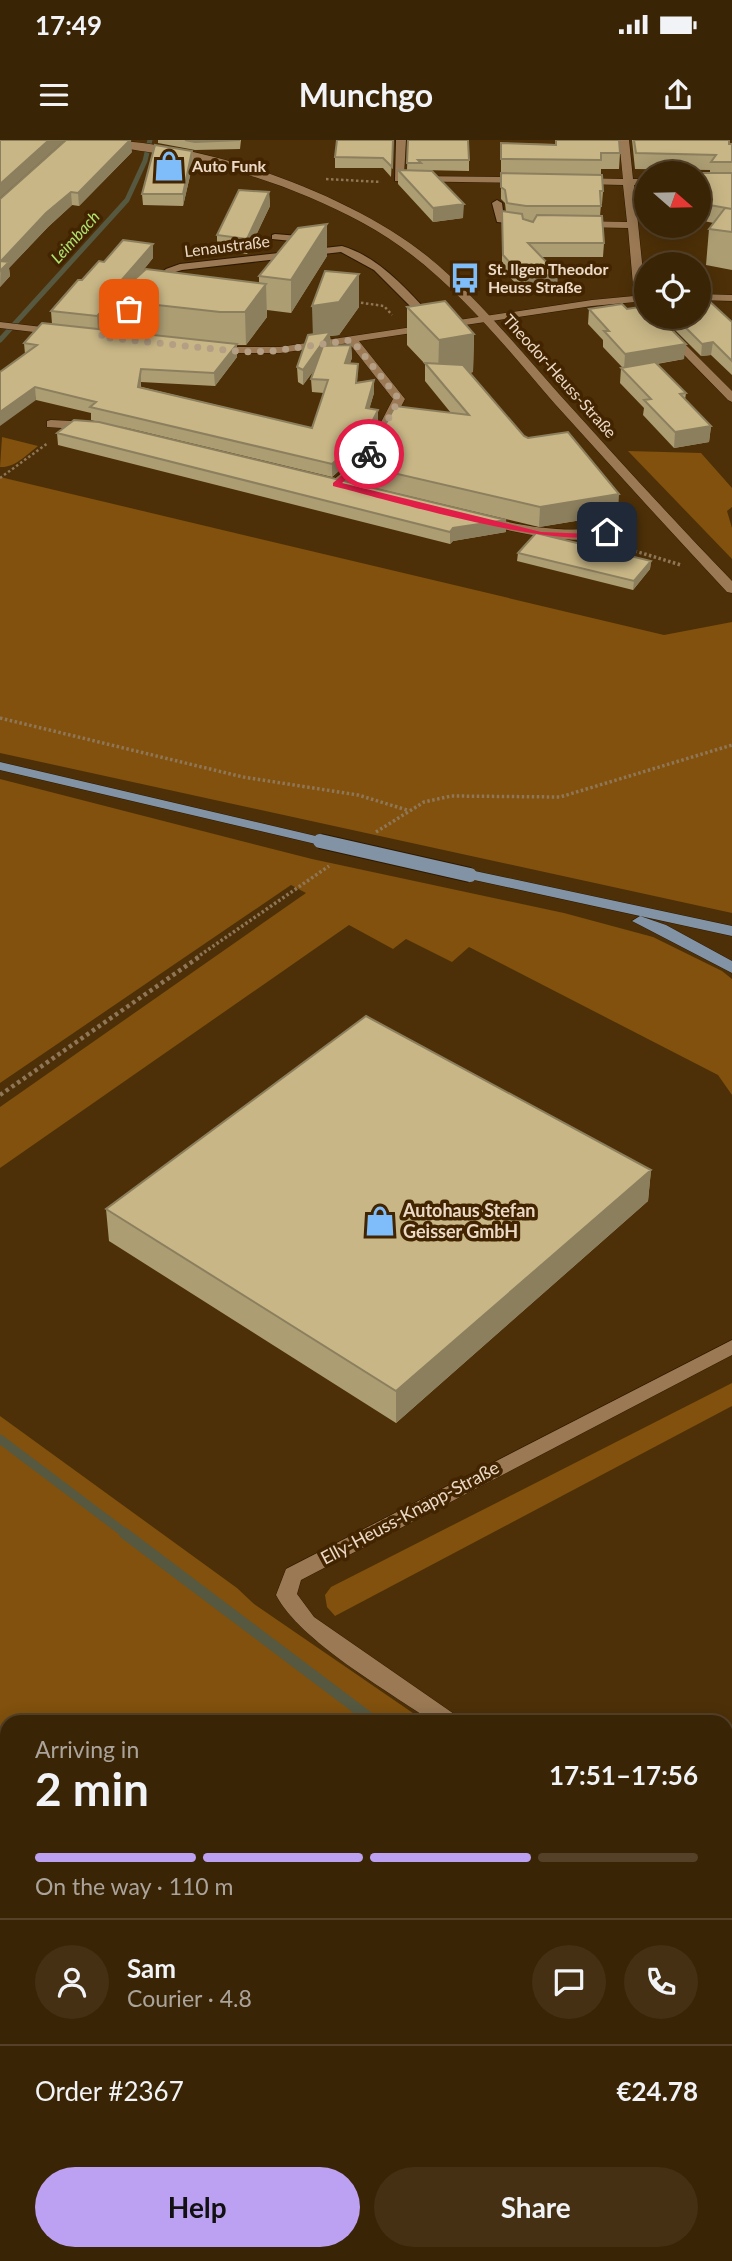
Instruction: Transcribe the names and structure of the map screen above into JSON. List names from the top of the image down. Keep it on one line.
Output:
{"streets":{"street":["Theodor-Heuss-Straße","Elly-Heuss-Knapp-Straße"],"lane":["Lenaustraße"]},"water":["Leimbach"],"places":{"shop":["Auto Funk","Autohaus Stefan Geisser GmbH"],"bus stop":["St. Ilgen Theodor Heuss Straße"]},"north":"right","page":{"status":"17:49","header":"Munchgo","heading":["2 min","Arriving in","17:51–17:56"],"panel":["Sam","Courier · 4.8","Order #2367","€24.78"],"bar":"On the way · 110 m","buttons":["Help","Share"]}}
